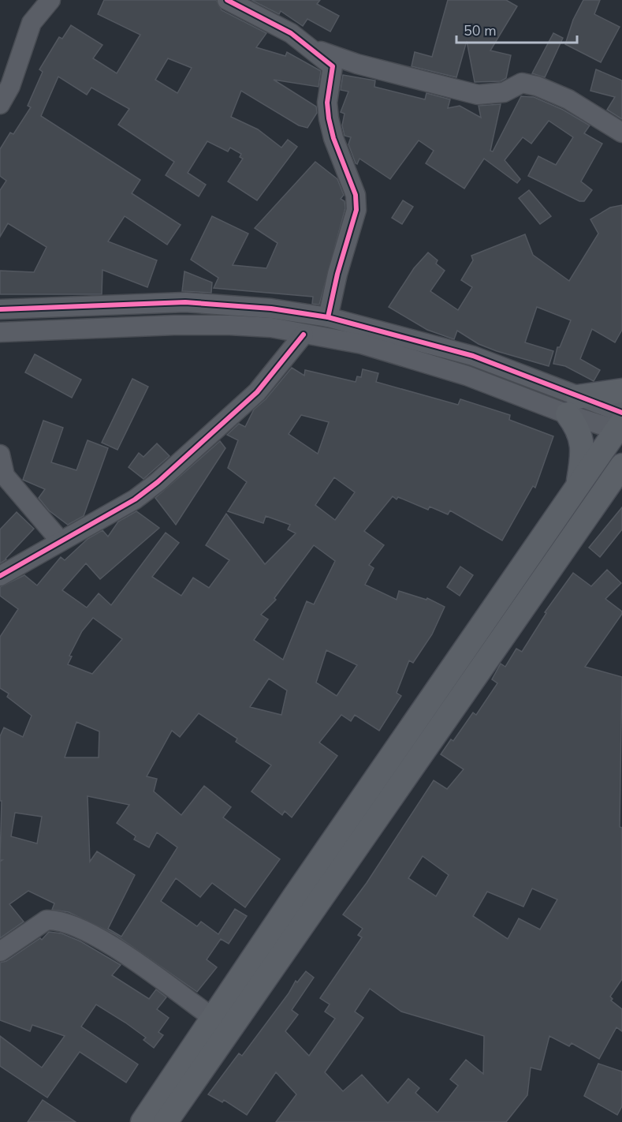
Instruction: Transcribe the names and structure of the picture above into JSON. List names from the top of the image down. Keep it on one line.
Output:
{"scale_bar":"50 m"}
